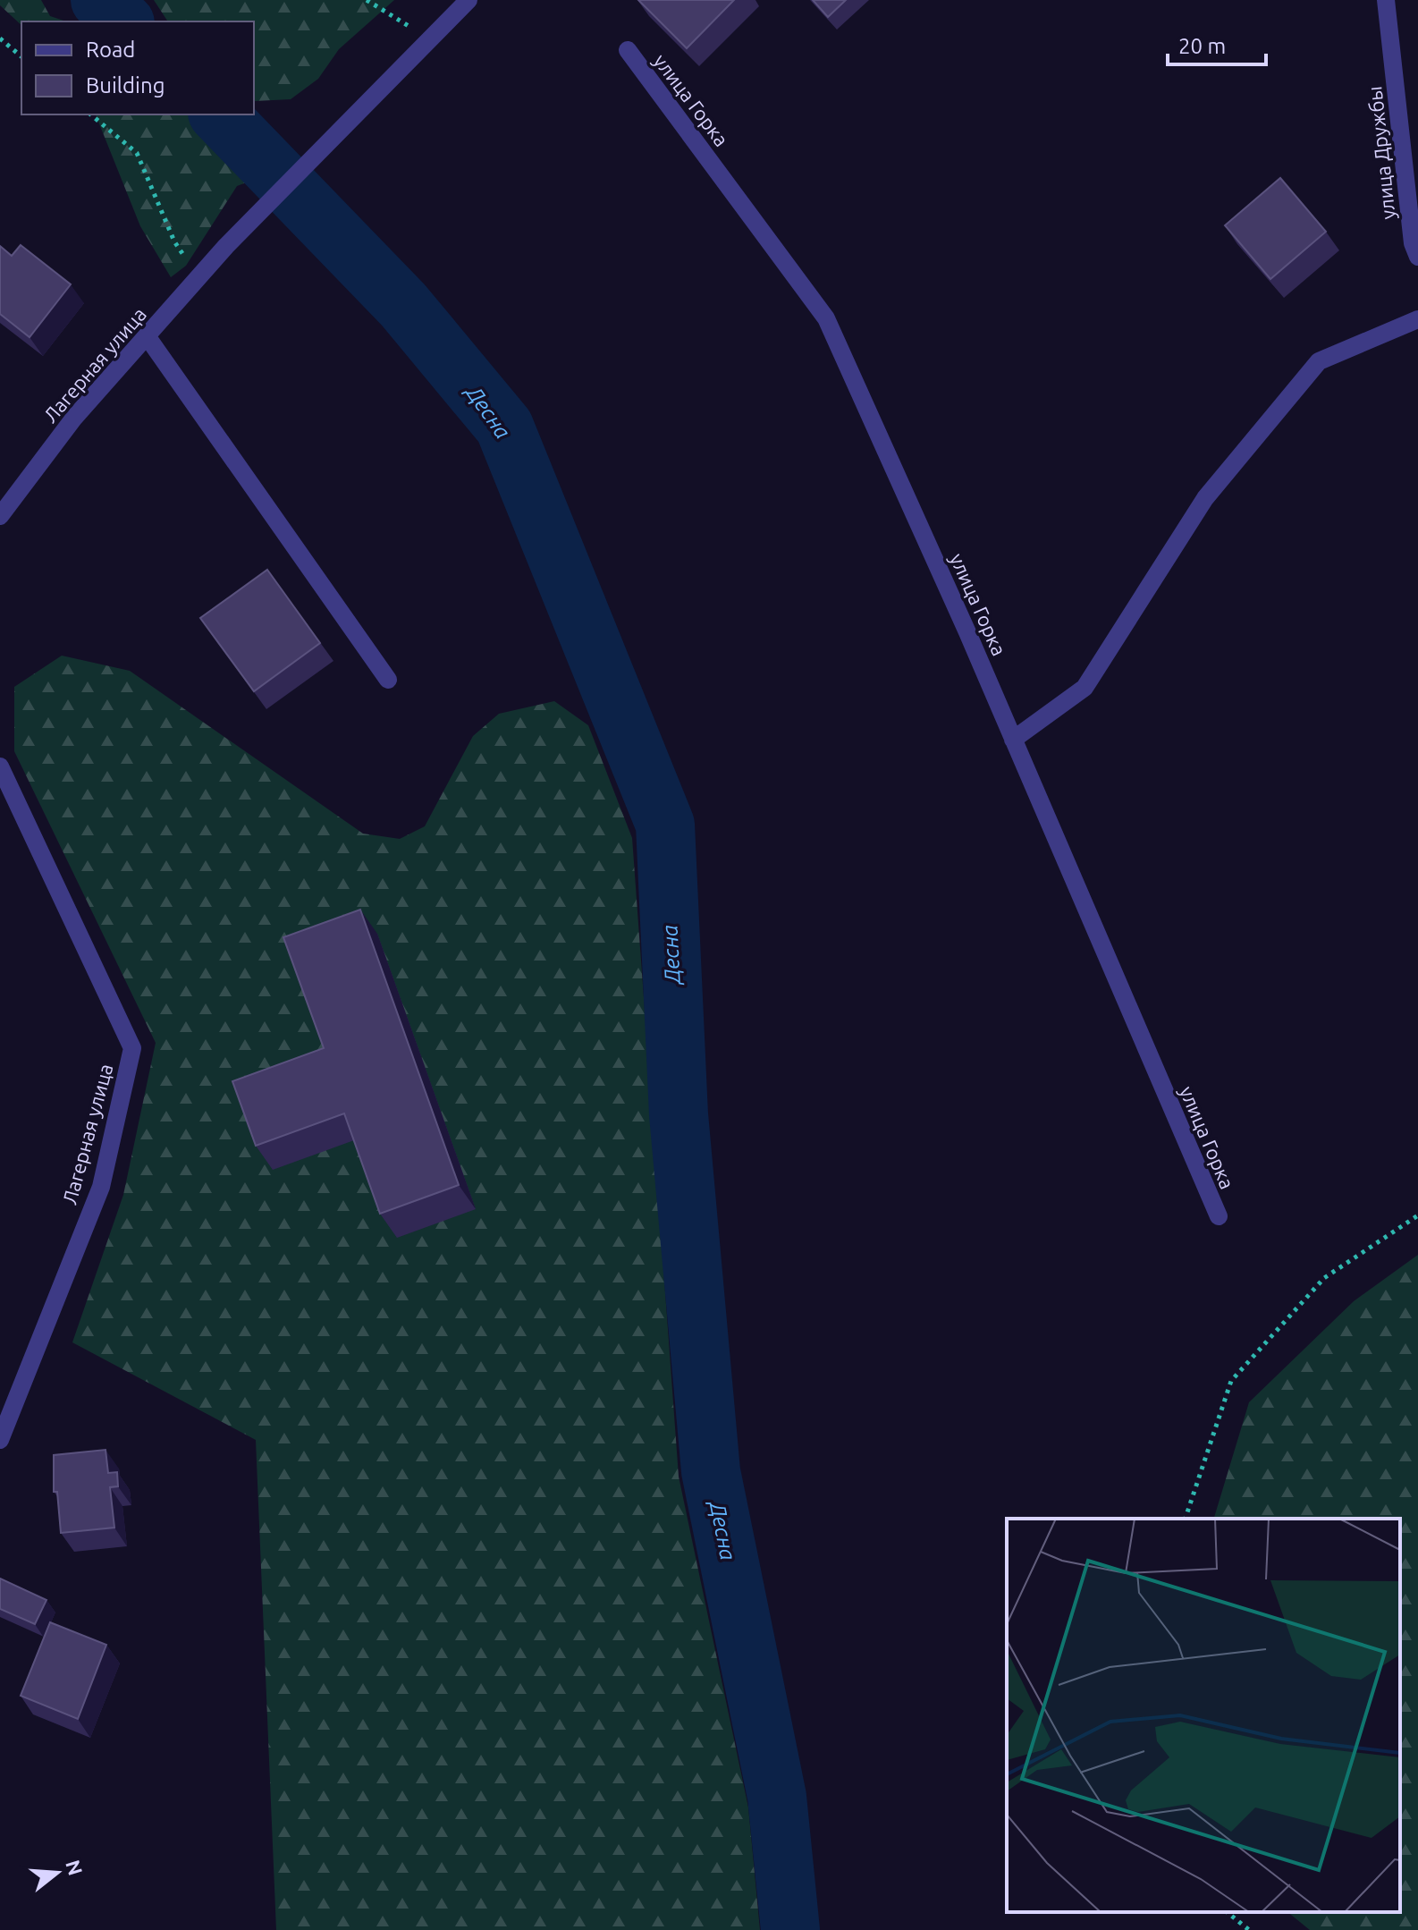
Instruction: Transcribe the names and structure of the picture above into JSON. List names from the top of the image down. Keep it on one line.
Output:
{"streets":{"street":["улица Горка","улица Дружбы","Лагерная улица"]},"water":["Десна"],"legend":["Road","Building"],"scale_bar":"20 m","north":"right"}
